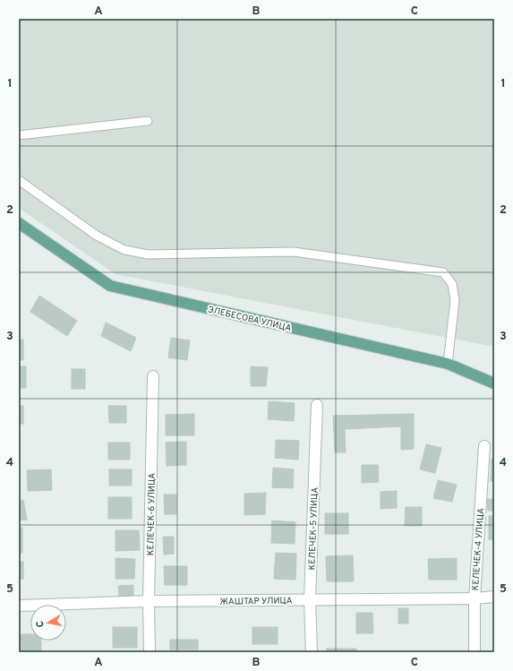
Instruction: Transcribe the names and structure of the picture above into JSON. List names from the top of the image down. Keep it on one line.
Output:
{"streets":{"main road":["ЭЛЕБЕСОВА УЛИЦА"],"street":["КЕЛЕЧЕК-6 УЛИЦА","КЕЛЕЧЕК-5 УЛИЦА","КЕЛЕЧЕК-4 УЛИЦА","ЖАШТАР УЛИЦА"]},"crossings":[["КЕЛЕЧЕК-6 УЛИЦА","ЖАШТАР УЛИЦА"],["КЕЛЕЧЕК-5 УЛИЦА","ЖАШТАР УЛИЦА"],["КЕЛЕЧЕК-4 УЛИЦА","ЖАШТАР УЛИЦА"]],"north":"left","grid":{"columns":["A","B","C"],"rows":["1","2","3","4","5"]}}
